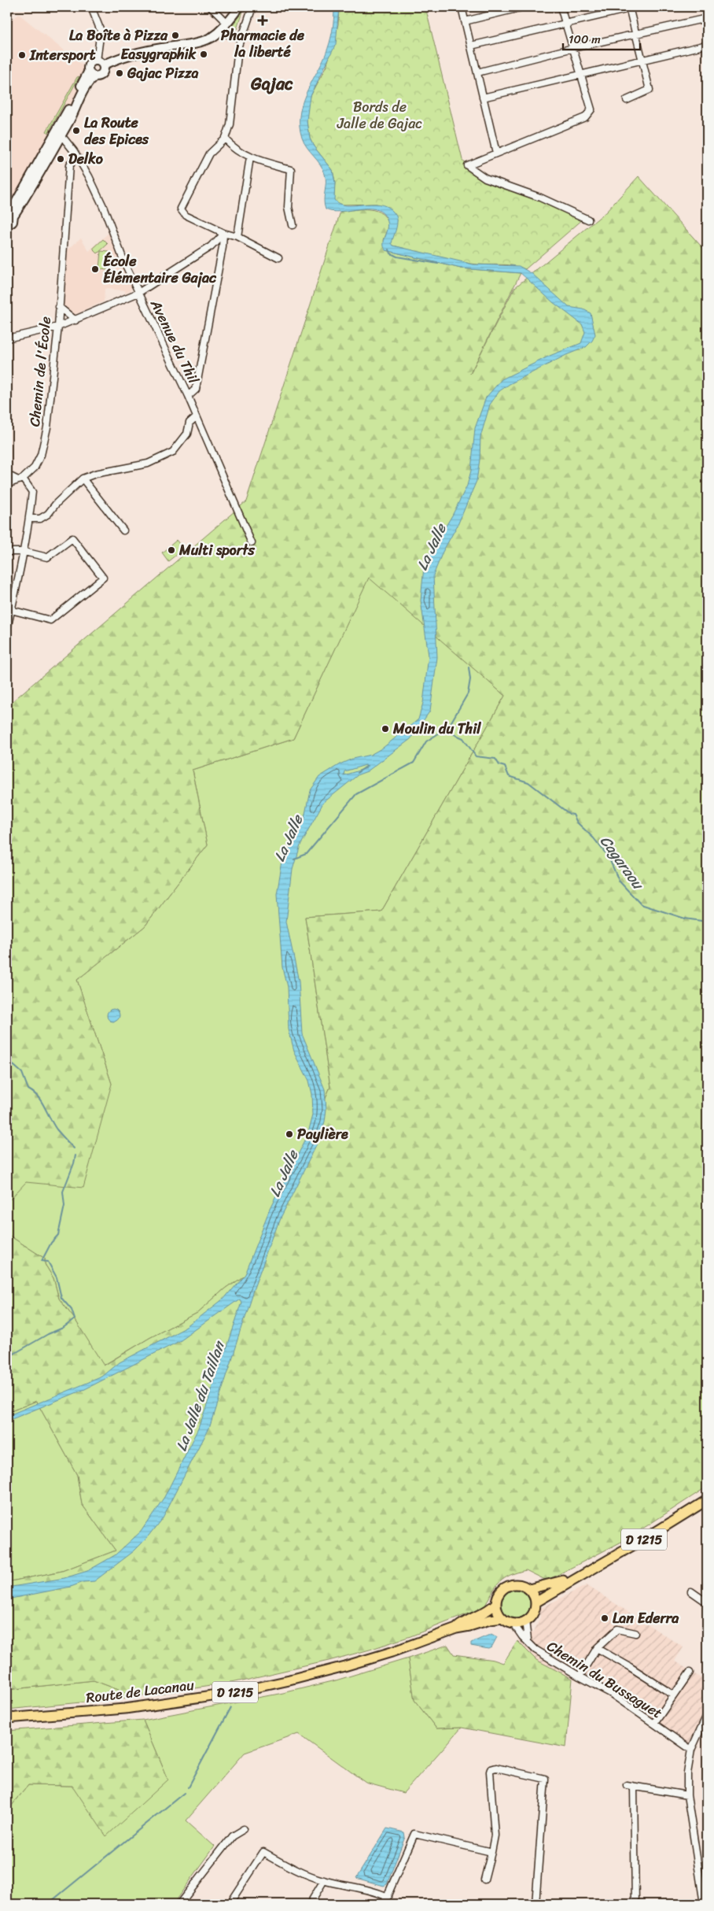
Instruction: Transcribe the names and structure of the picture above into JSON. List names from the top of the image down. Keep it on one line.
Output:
{"streets":{"main road":["D 1215","Route de Lacanau"],"street":["Avenue du Thil","Chemin de l'École","Chemin du Bussaguet"]},"crossings":[["Avenue du Thil","Chemin de l'École"],["D 1215","Chemin du Bussaguet"],["D 1215","Route de Lacanau"]],"districts":["Gajac"],"water":["La Jalle","Cagaraou","La Jalle du Taillan"],"parks":["Bords de Jalle de Gajac"],"places":{"health":["Pharmacie de la liberté"],"other":["La Boîte à Pizza","Easygraphik","Intersport","Gajac Pizza","La Route des Epices","Delko","École Élémentaire Gajac","Multi sports","Moulin du Thil","Paylière","Lan Ederra"]},"scale_bar":"100 m"}
